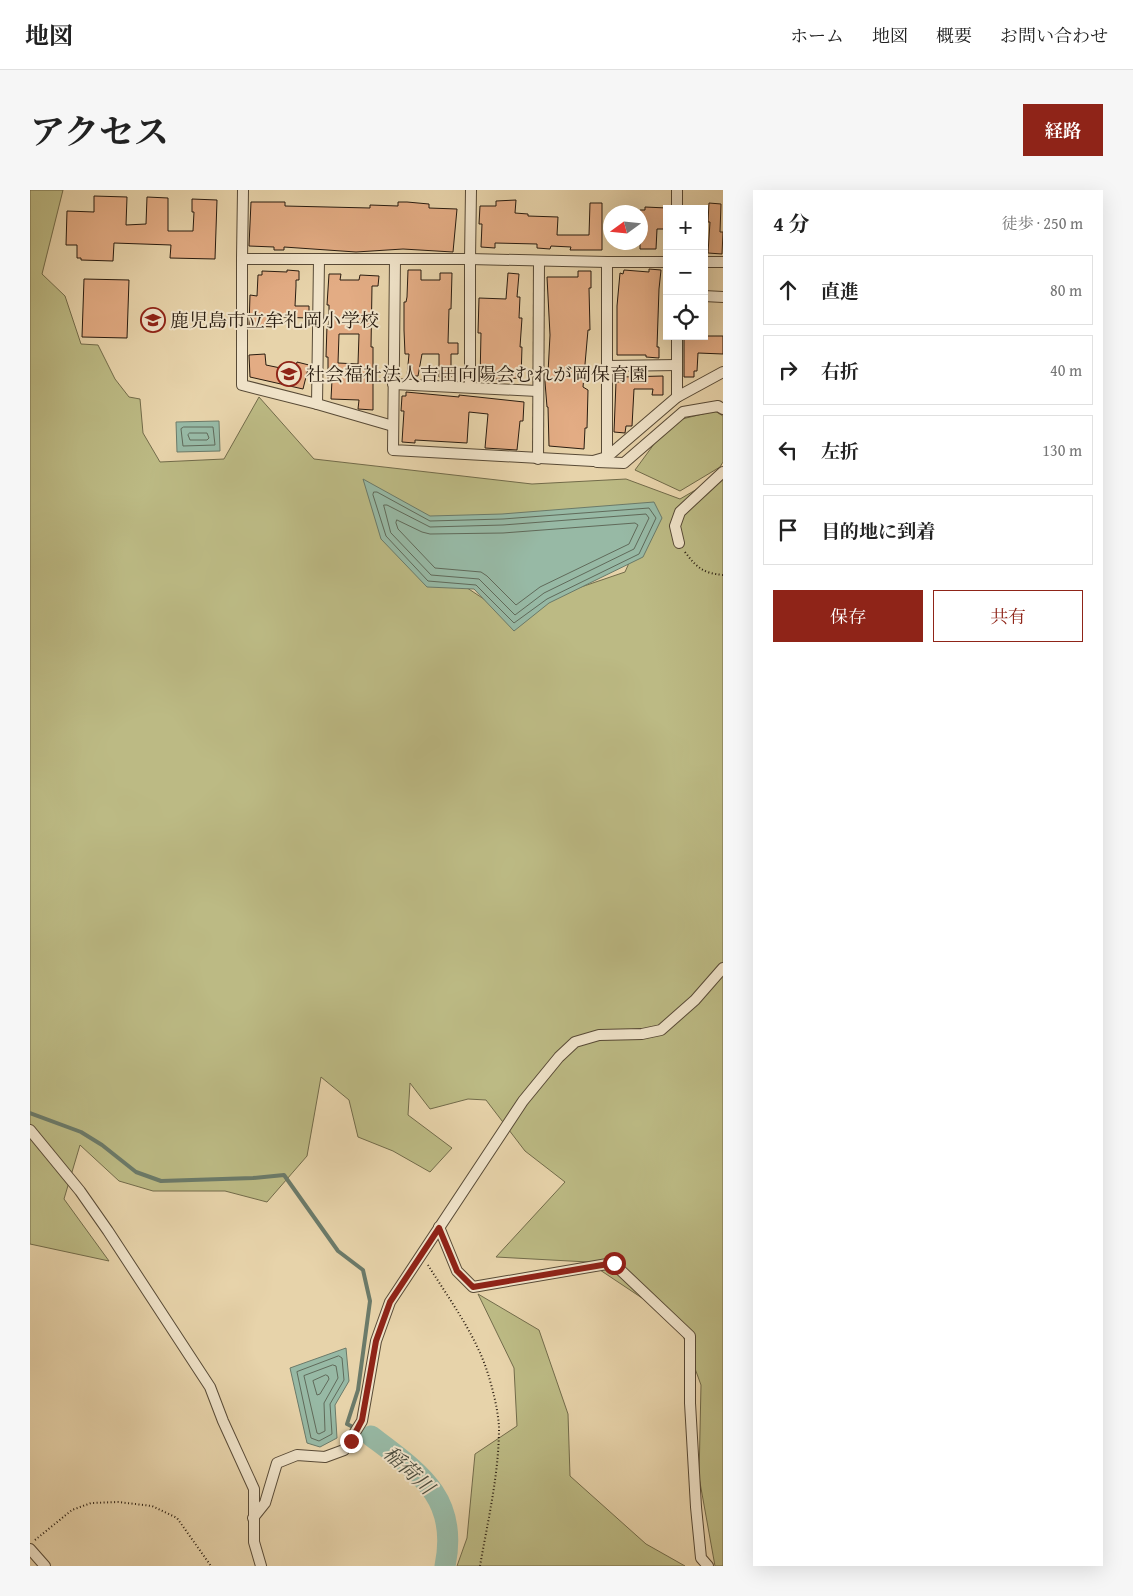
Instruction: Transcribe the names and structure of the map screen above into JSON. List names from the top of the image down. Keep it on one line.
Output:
{"water":["稲荷川"],"places":{"school or university":["鹿児島市立牟礼岡小学校","社会福祉法人吉田向陽会むれが岡保育園"]},"north":"left","page":{"header":"地図","nav":["ホーム","地図","概要","お問い合わせ"],"title":"アクセス","buttons":["経路",["保存","共有"]],"heading":["4 分","徒歩 · 250 m"],"map_buttons":["+","−"],"list":[["直進","80 m"],["右折","40 m"],["左折","130 m"],"目的地に到着"]}}
